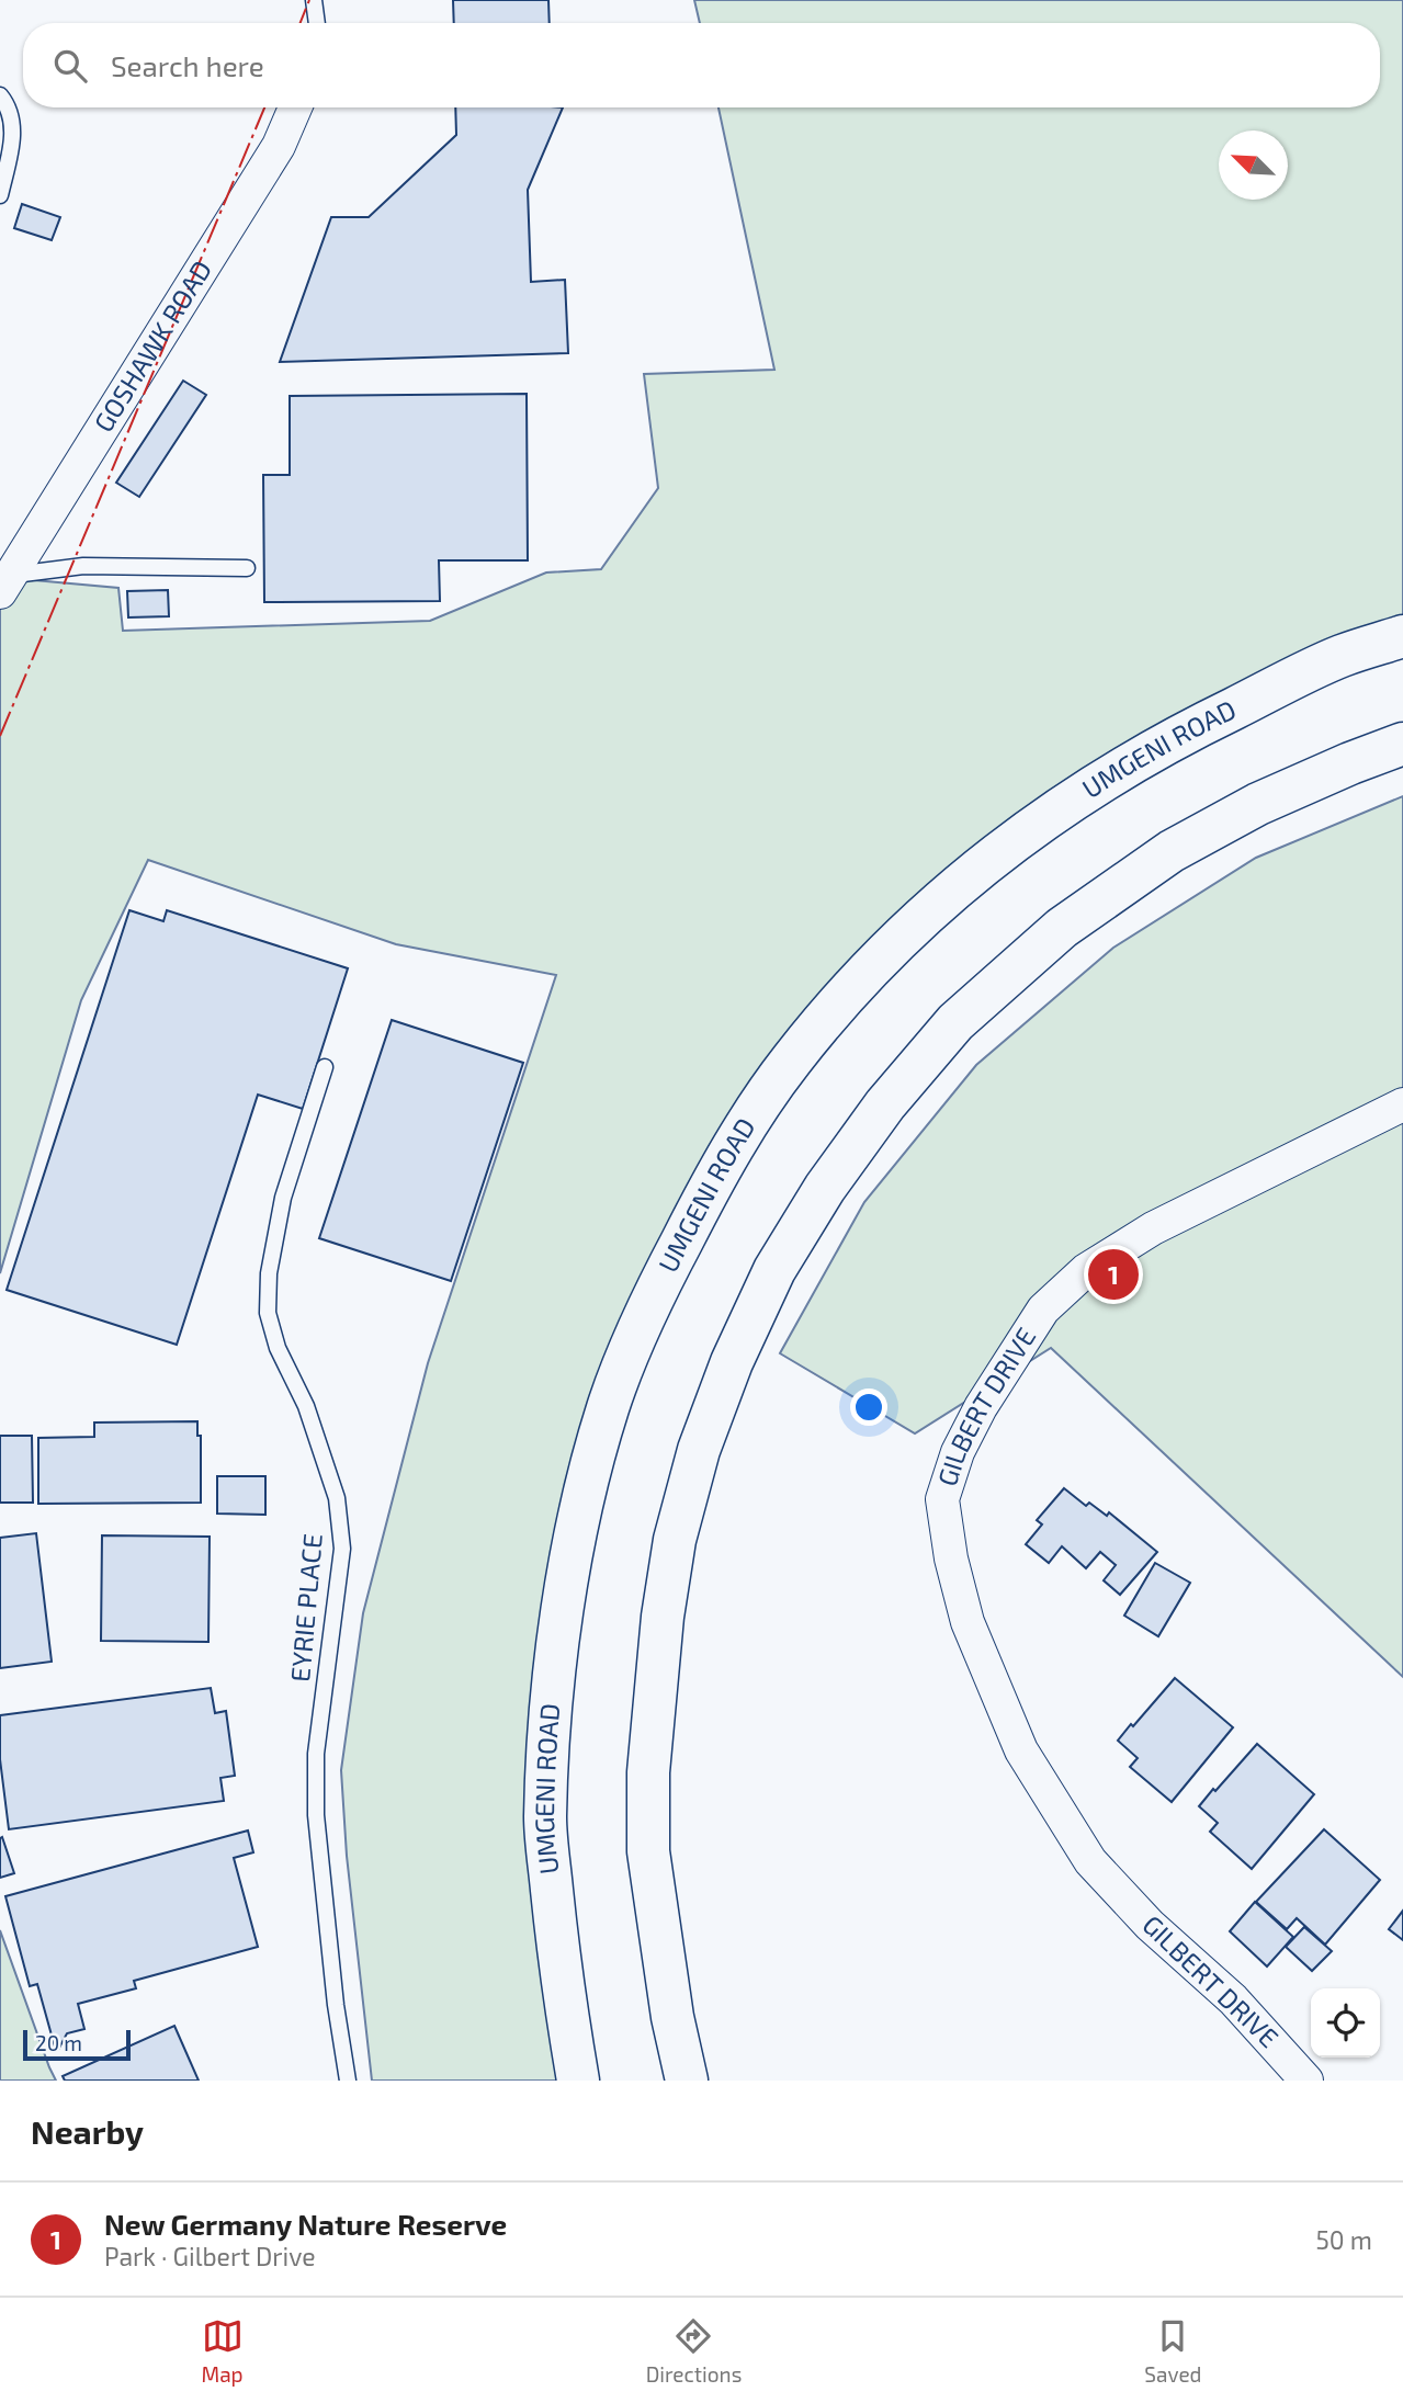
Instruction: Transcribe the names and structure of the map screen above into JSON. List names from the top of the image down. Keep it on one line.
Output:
{"streets":{"highway":["UMGENI ROAD"],"street":["GOSHAWK ROAD","GILBERT DRIVE"],"lane":["EYRIE PLACE"]},"scale_bar":"20 m","north":"top left","page":{"search":"Search here","pins":"1","scale":"20 m","heading":"Nearby","list":[{"mark":"1","name":"New Germany Nature Reserve","note":"Park · Gilbert Drive","value":"50 m"}],"nav":["Map","Directions","Saved"]}}
